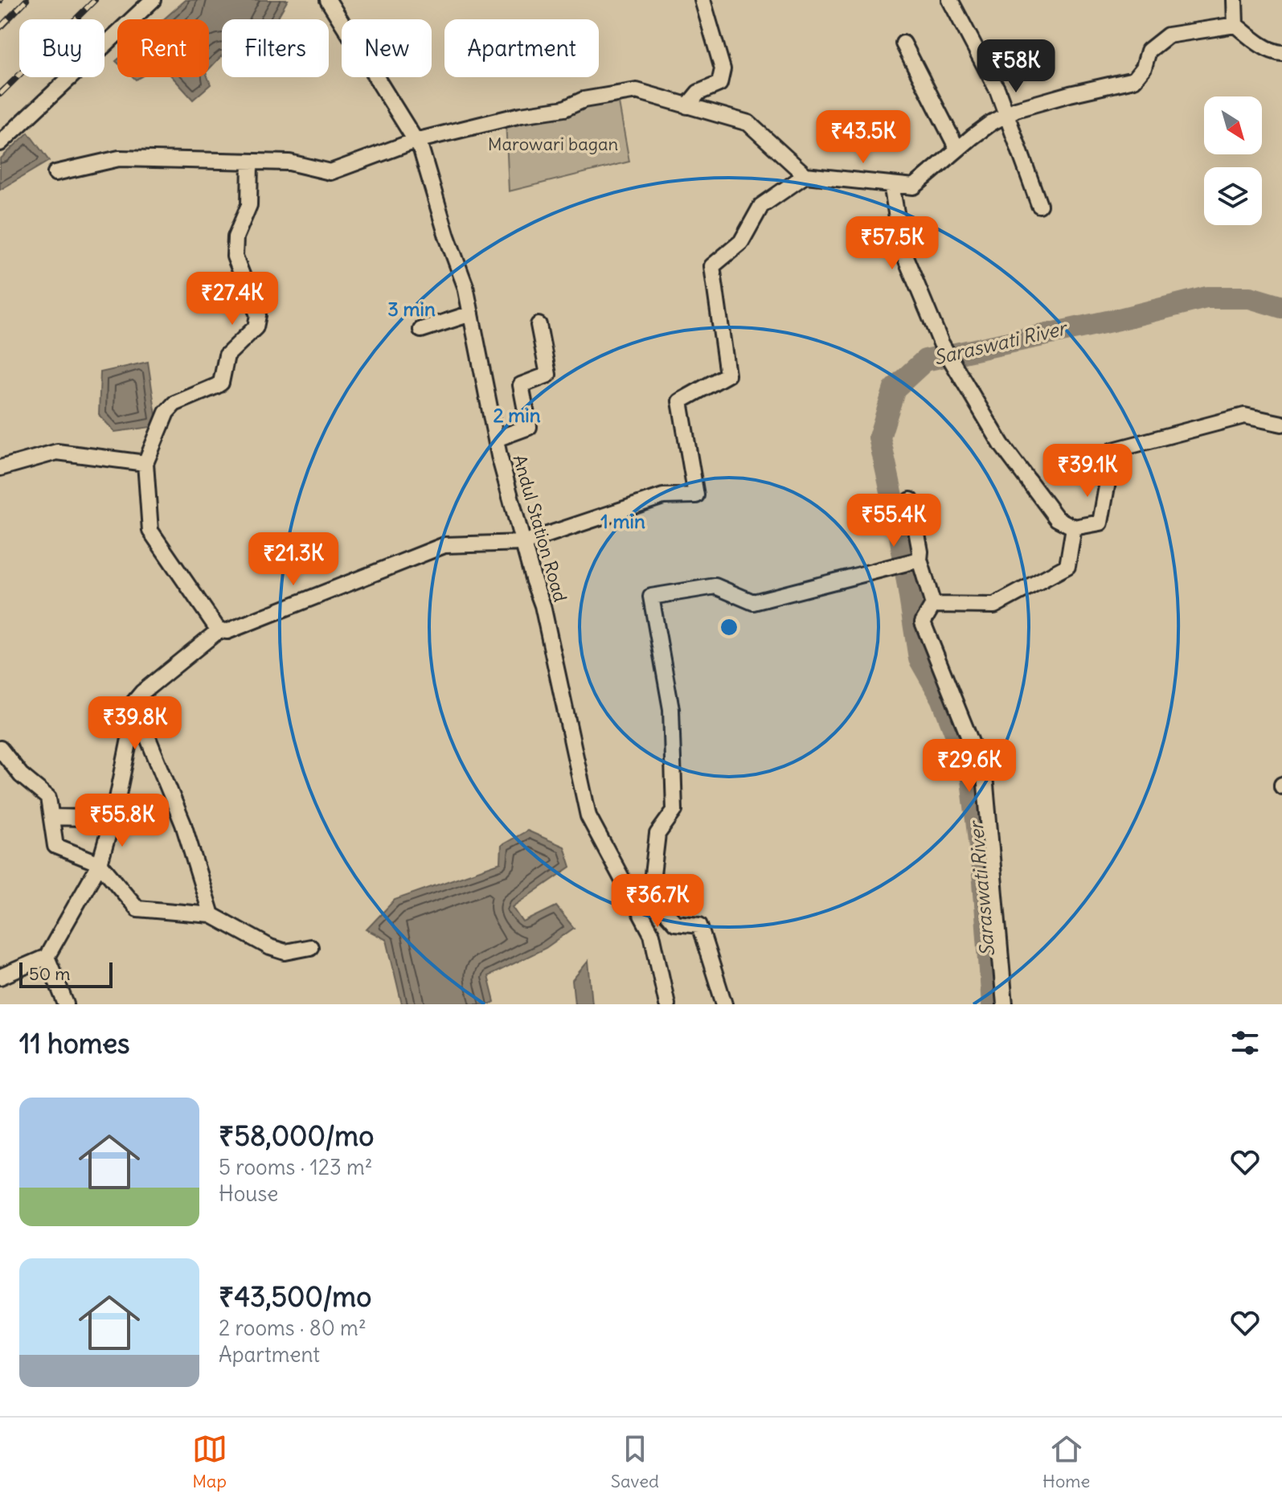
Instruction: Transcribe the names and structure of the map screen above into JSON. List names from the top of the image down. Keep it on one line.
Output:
{"streets":{"street":["Andul Station Road"]},"water":["Saraswati River"],"parks":["Marowari bagan"],"scale_bar":"50 m","north":"bottom right","page":{"chip":["Buy","Rent","Filters","New","Apartment"],"price":["₹58K","₹43.5K","₹57.5K","₹27.4K","₹39.1K","₹55.4K","₹21.3K","₹39.8K","₹29.6K","₹55.8K","₹36.7K"],"scale":"50 m","heading":"11 homes","list":[{"name":"₹58,000/mo","note":"5 rooms · 123 m² · House"},{"name":"₹43,500/mo","note":"2 rooms · 80 m² · Apartment"}],"tabs":["Map","Saved","Home"]},"rings":["3 min","2 min","1 min"]}
